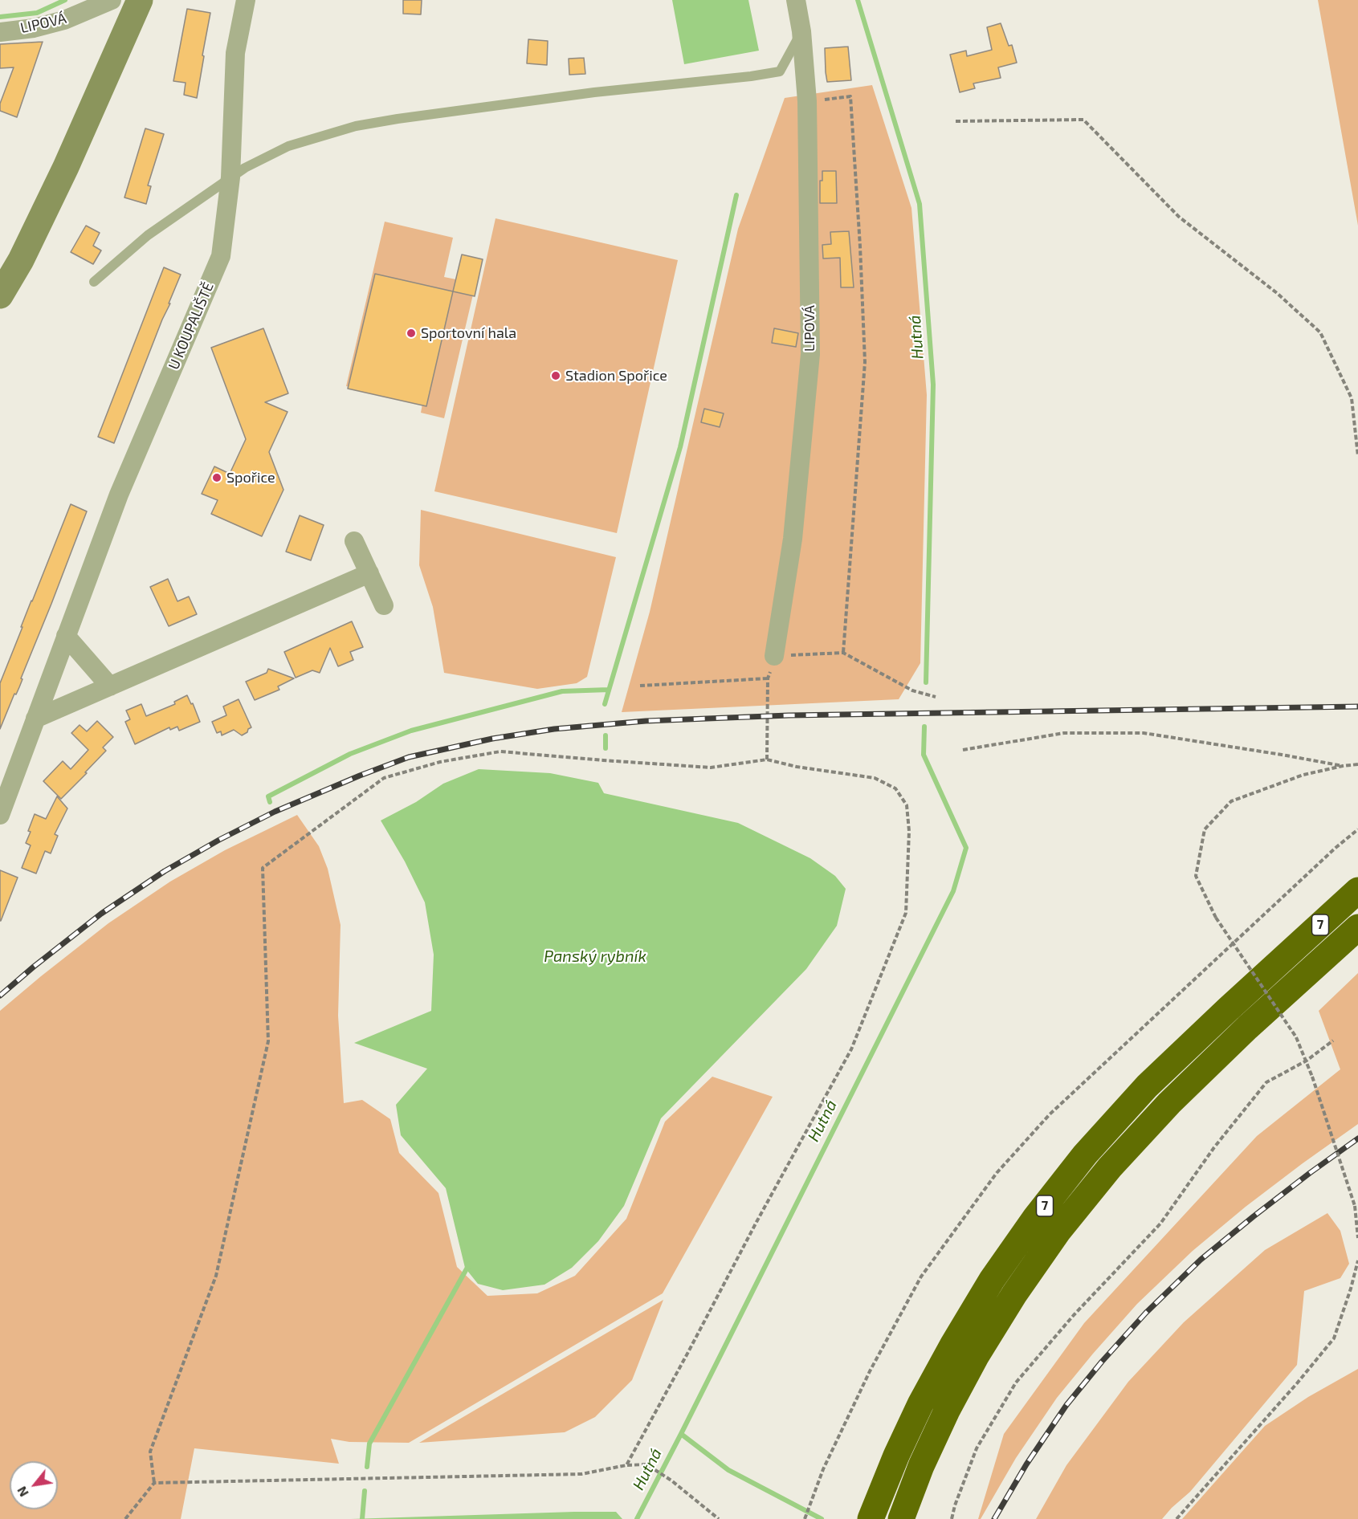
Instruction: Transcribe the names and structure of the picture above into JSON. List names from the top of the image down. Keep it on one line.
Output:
{"streets":{"highway":["7"],"street":["LIPOVÁ","U KOUPALIŠTĚ"]},"water":["Hutná","Panský rybník"],"places":["Sportovní hala","Stadion Spořice","Spořice"],"north":"bottom left"}
